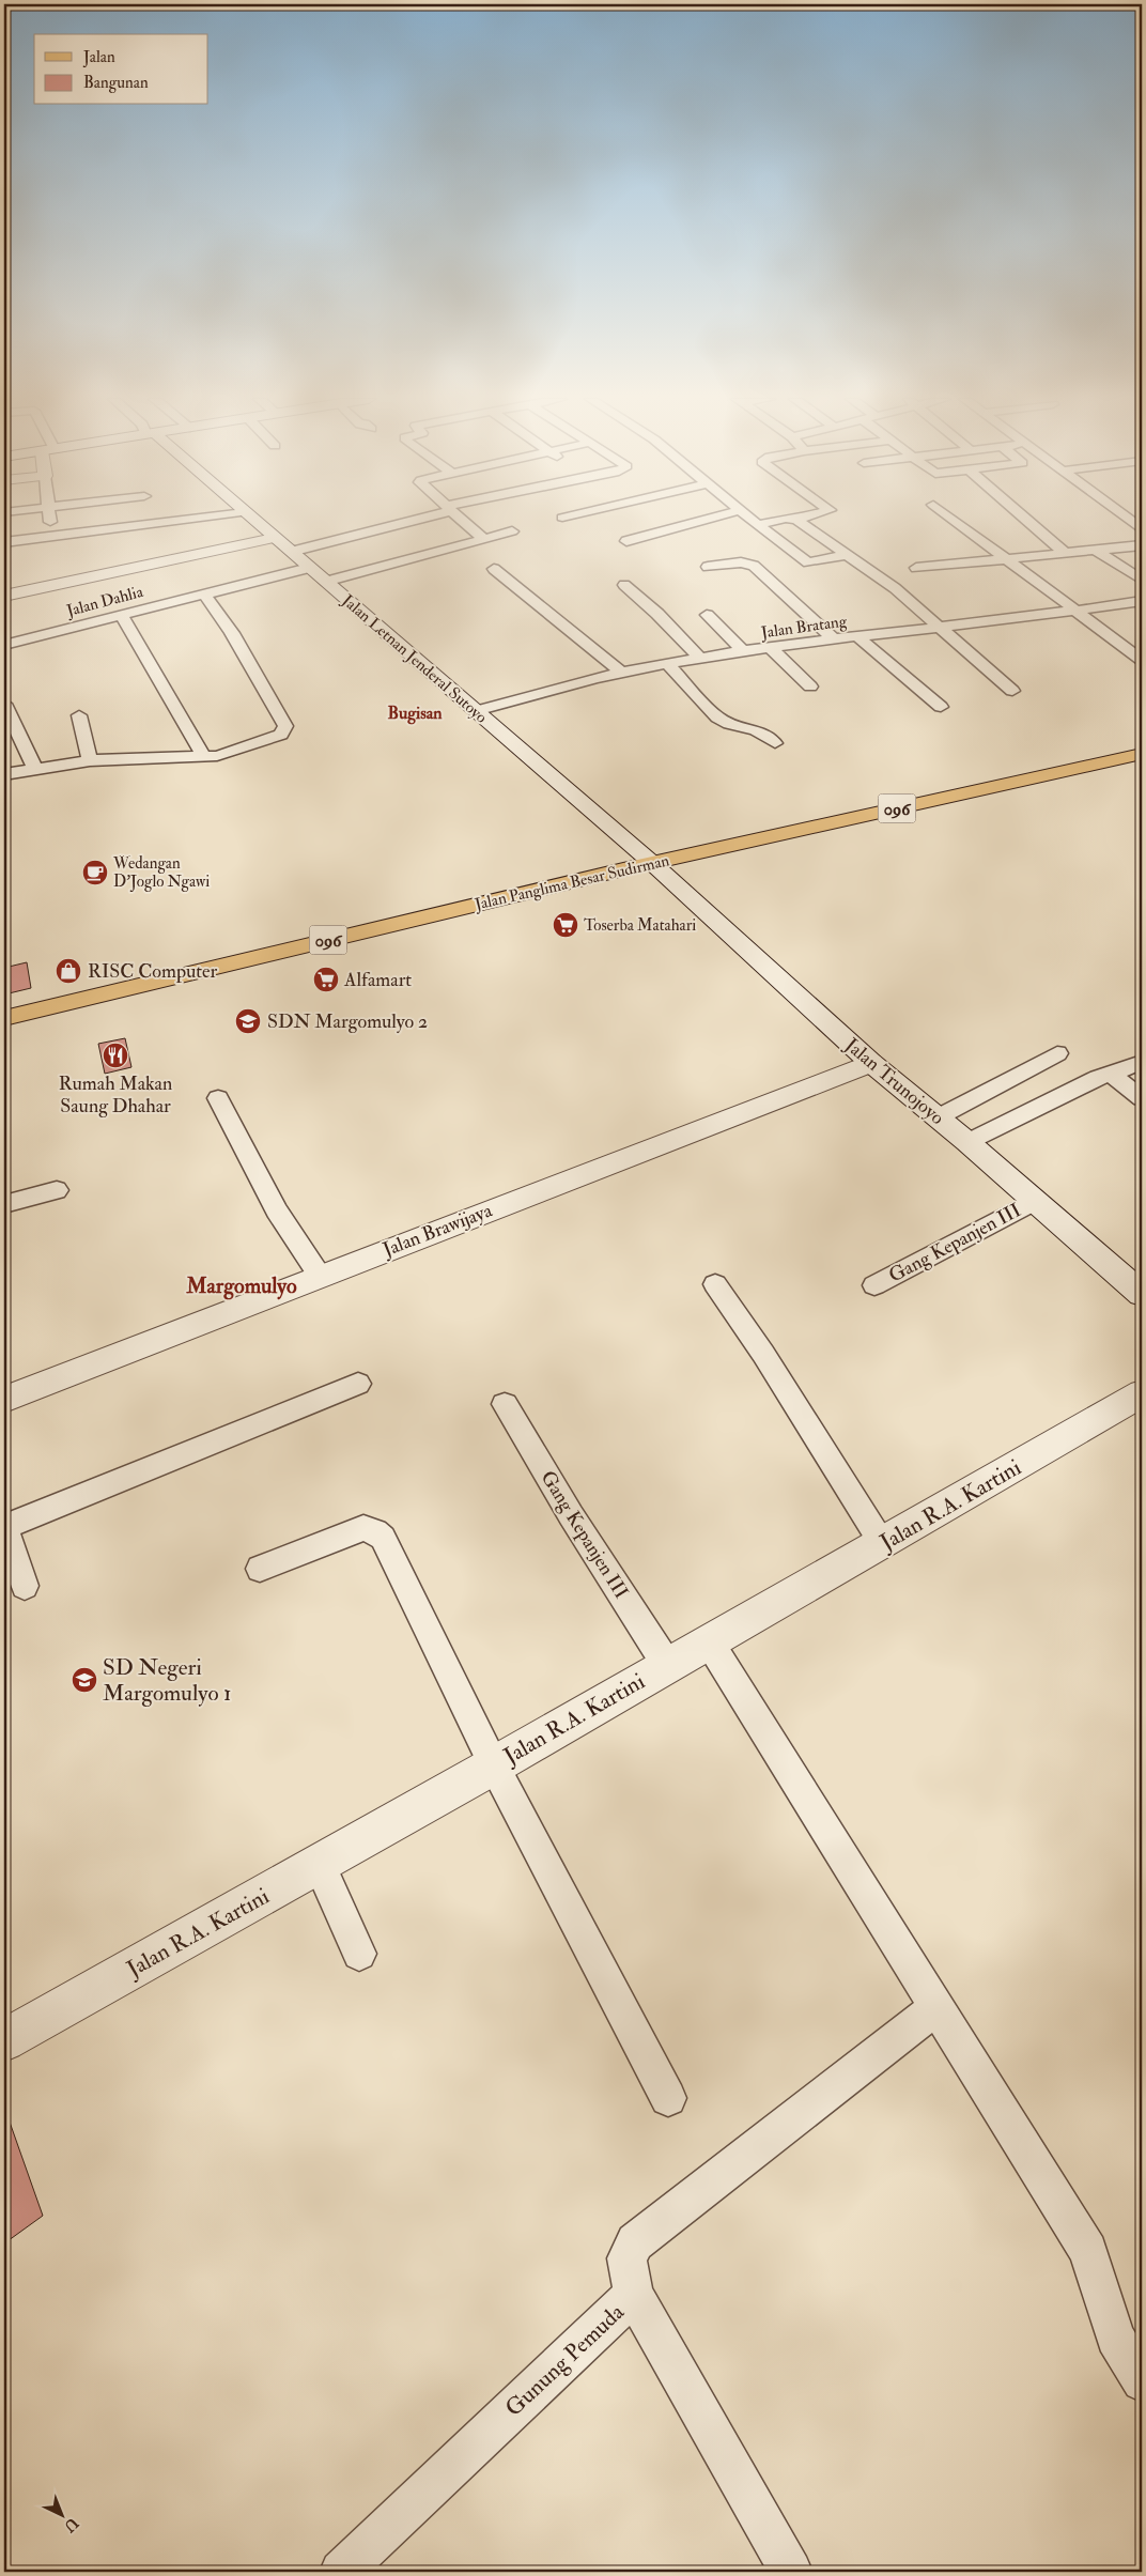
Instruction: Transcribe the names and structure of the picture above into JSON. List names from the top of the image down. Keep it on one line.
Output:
{"streets":{"main road":["Jalan Letnan Jenderal Sutoyo","096","Jalan Panglima Besar Sudirman","Jalan Trunojoyo","Jalan Brawijaya","Jalan R.A. Kartini"],"street":["Jalan Dahlia","Jalan Bratang","Gang Kepanjen III","Gunung Pemuda"]},"crossings":[["Jalan Dahlia","Jalan Letnan Jenderal Sutoyo"],["Jalan Bratang","Jalan Letnan Jenderal Sutoyo"],["Jalan Letnan Jenderal Sutoyo","Jalan Panglima Besar Sudirman"],["Jalan Letnan Jenderal Sutoyo","Jalan Trunojoyo"],["Jalan Panglima Besar Sudirman","Jalan Trunojoyo"],["Jalan Trunojoyo","Jalan Brawijaya"],["Jalan Trunojoyo","Gang Kepanjen III"],["Gang Kepanjen III","Jalan R.A. Kartini"]],"districts":["Bugisan","Margomulyo"],"places":{"cafe":["Wedangan D'Joglo Ngawi"],"supermarket":["Toserba Matahari","Alfamart"],"shop":["RISC Computer"],"school or university":["SDN Margomulyo 2","SD Negeri Margomulyo 1"],"restaurant":["Rumah Makan Saung Dhahar"]},"legend":["Jalan","Bangunan"],"north":"bottom right"}
